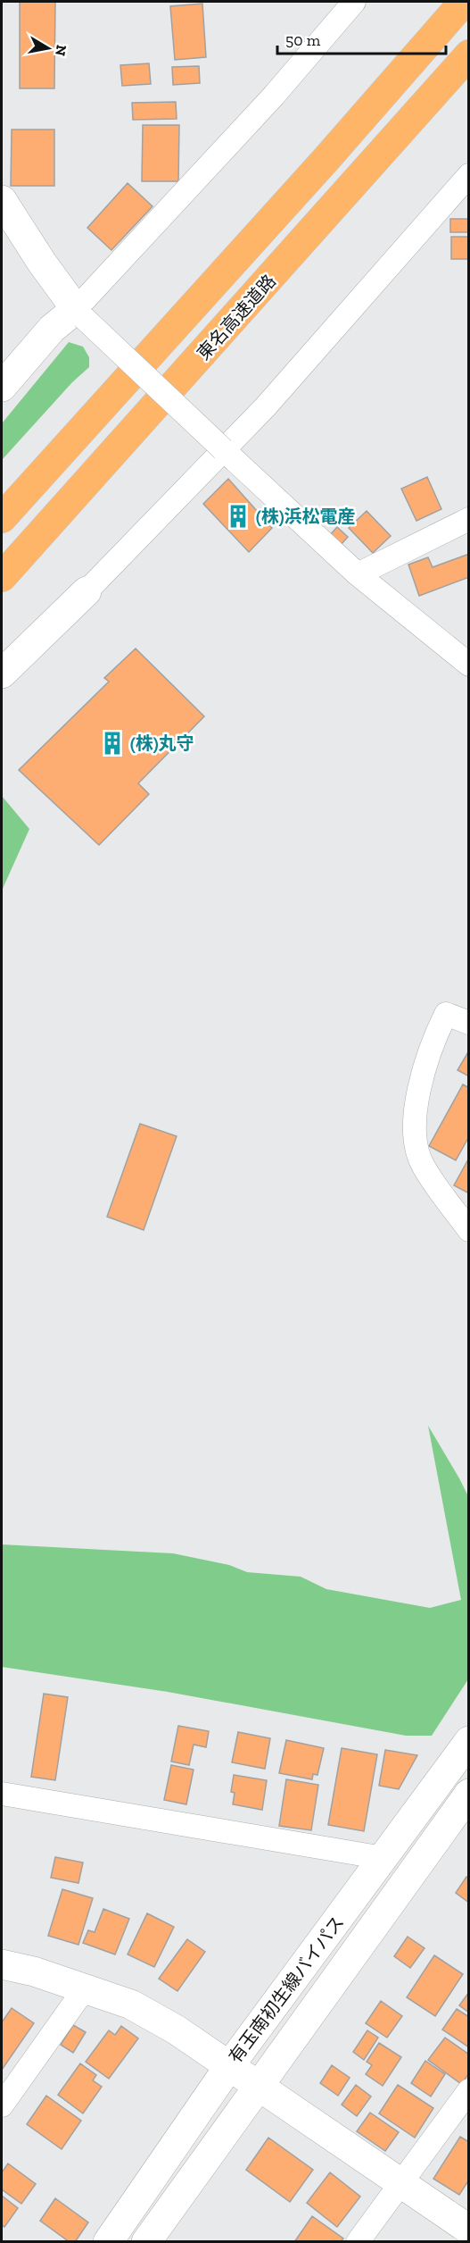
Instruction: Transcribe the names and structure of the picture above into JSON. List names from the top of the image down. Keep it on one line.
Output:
{"streets":{"highway":["東名高速道路"],"street":["有玉南初生線バイパス"]},"places":{"building":["(株)浜松電産","(株)丸守"]},"scale_bar":"50 m","north":"right"}
